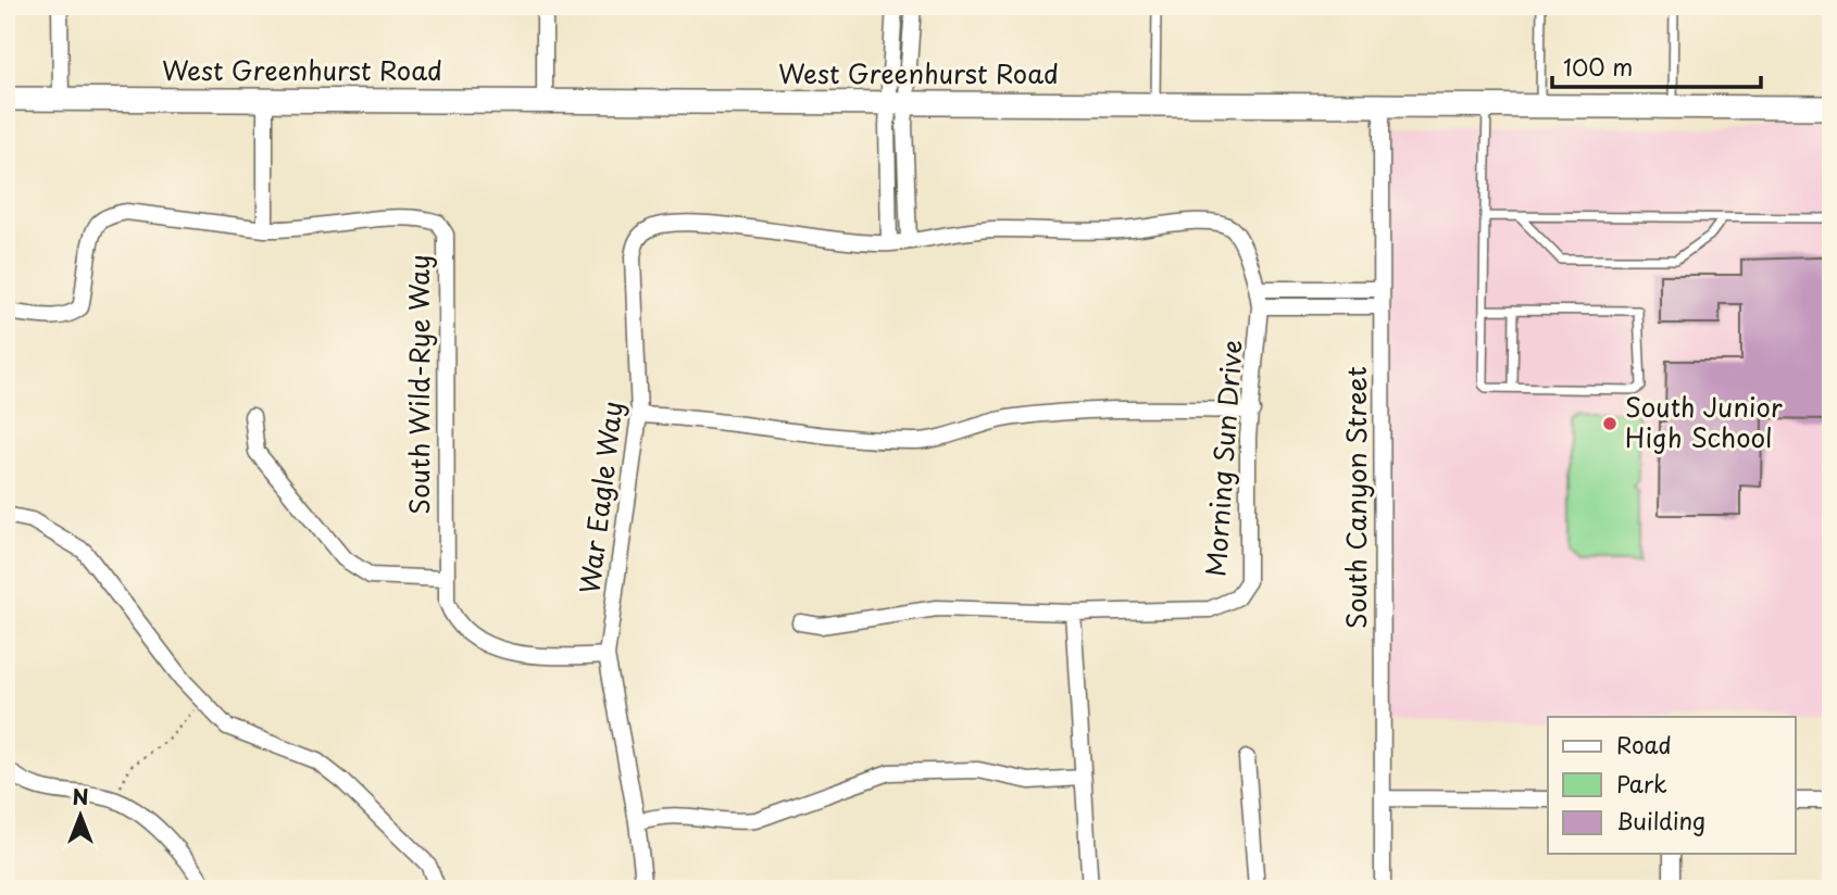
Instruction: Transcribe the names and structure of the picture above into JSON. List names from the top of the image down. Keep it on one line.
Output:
{"streets":{"main road":["West Greenhurst Road"],"street":["South Wild-Rye Way","Morning Sun Drive","War Eagle Way","South Canyon Street"]},"crossings":[["West Greenhurst Road","South Canyon Street"],["Morning Sun Drive","War Eagle Way"]],"places":["South Junior High School"],"legend":["Road","Park","Building"],"scale_bar":"100 m","north":"top"}
